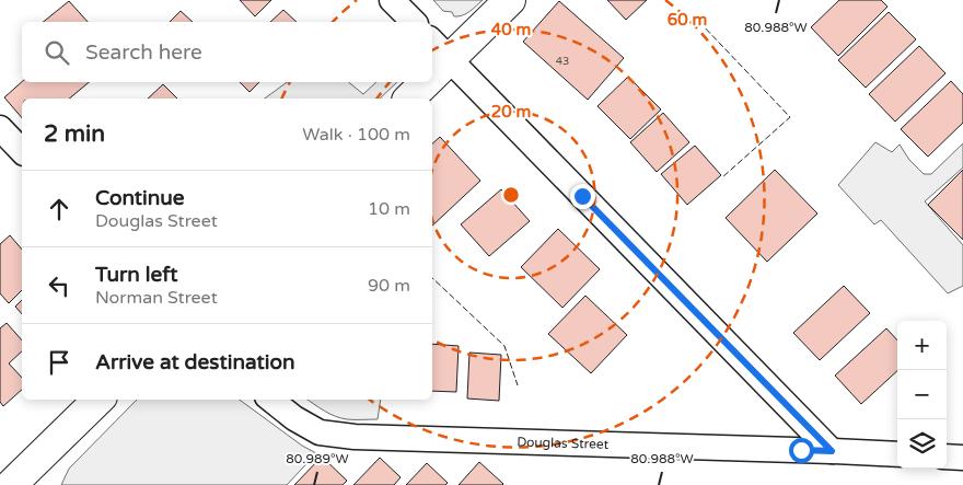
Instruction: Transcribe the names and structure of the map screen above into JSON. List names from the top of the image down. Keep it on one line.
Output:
{"streets":{"street":["Douglas Street"]},"house_numbers":["43"],"page":{"search":"Search here","heading":["2 min","Walk · 100 m"],"list":[["Continue","Douglas Street","10 m"],["Turn left","Norman Street","90 m"],"Arrive at destination"],"map_buttons":["+","−"]},"coordinates":["80.988°W","80.989°W"],"rings":["60 m","40 m","20 m"]}
